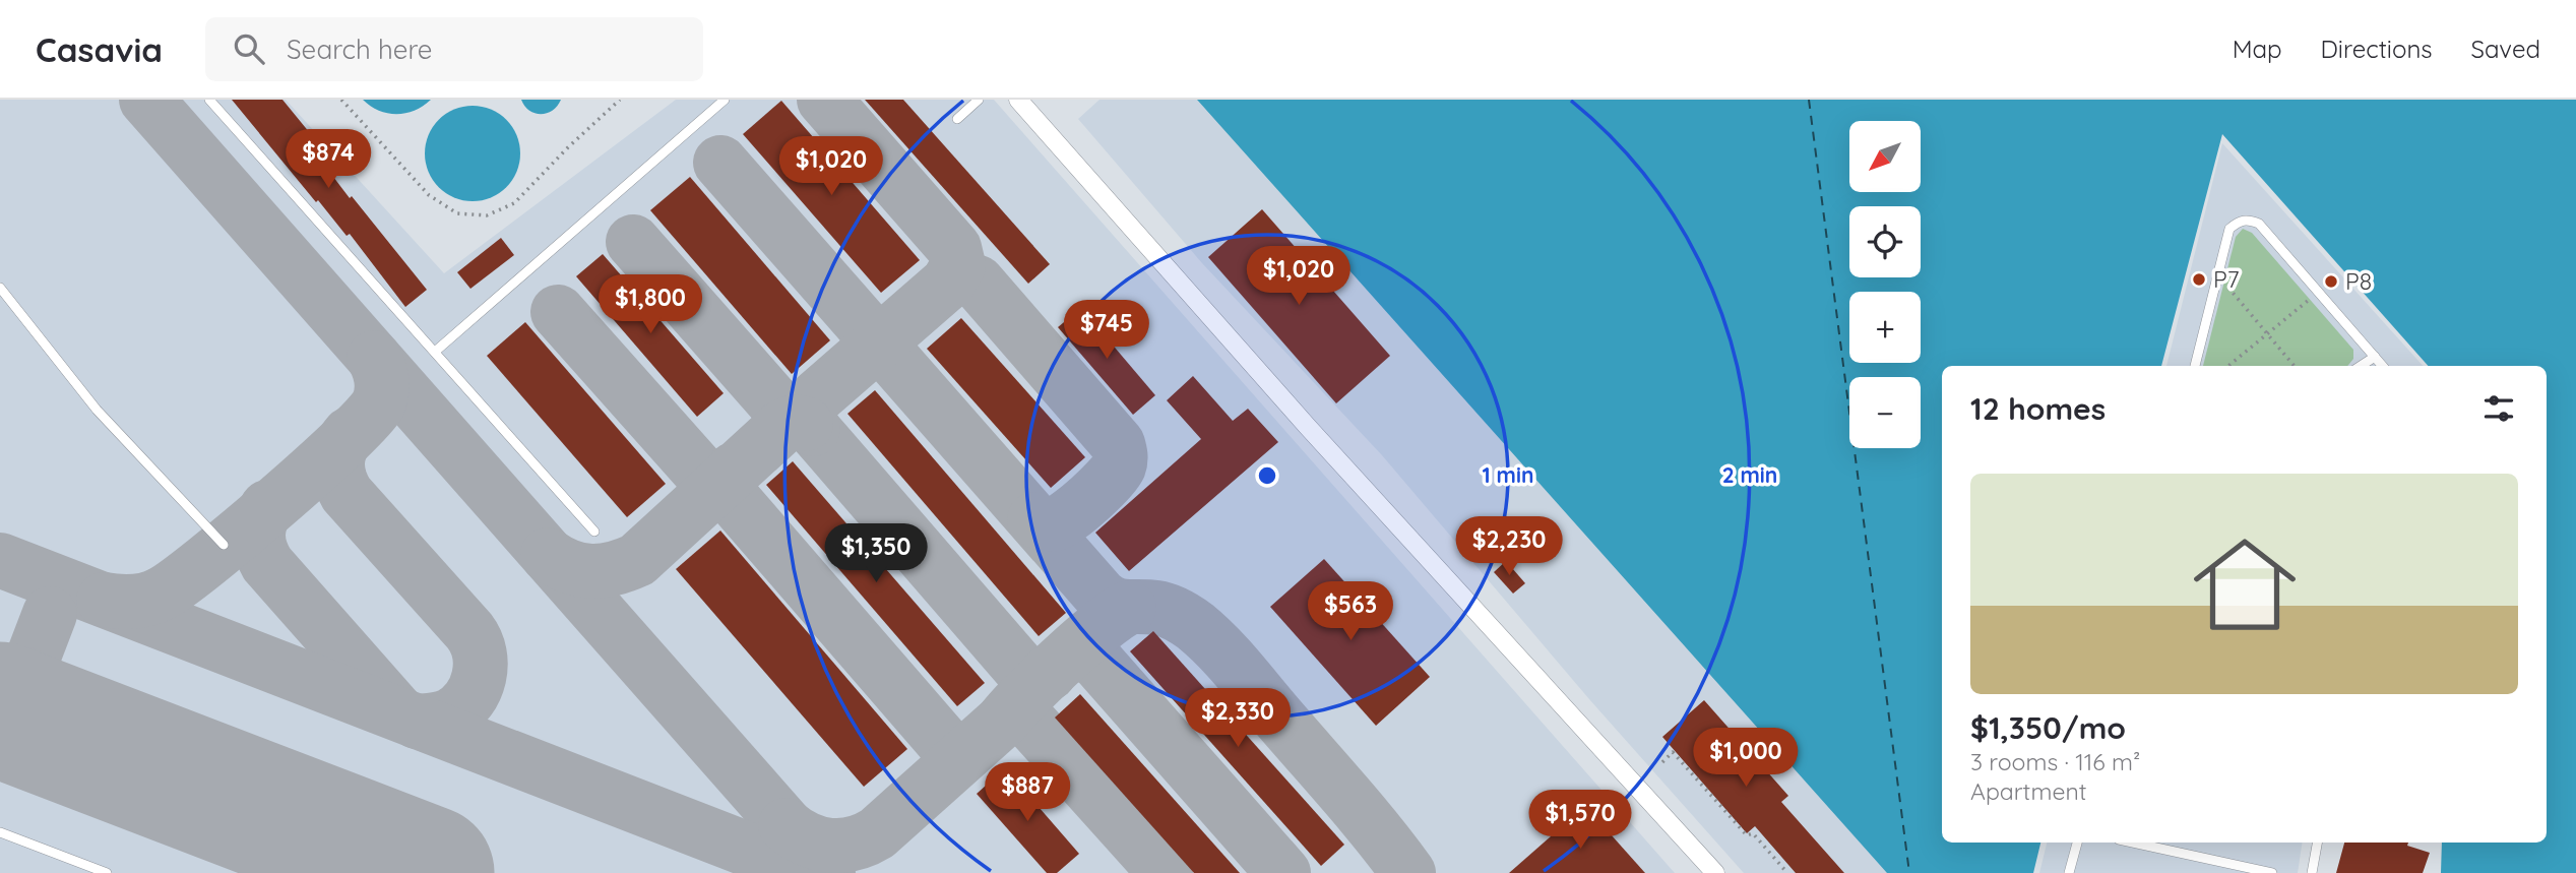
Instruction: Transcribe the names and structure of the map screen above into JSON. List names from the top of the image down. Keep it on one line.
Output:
{"places":["P7","P8"],"north":"bottom left","page":{"header":"Casavia","search":"Search here","nav":["Map","Directions","Saved"],"map_buttons":["+","−"],"price":["$874","$1,020","$1,020","$1,800","$745","$2,230","$1,350","$563","$2,330","$1,000","$887","$1,570"],"heading":"12 homes","list":[{"name":"$1,350/mo","note":"3 rooms · 116 m² · Apartment"}]},"rings":["1 min","2 min"]}
